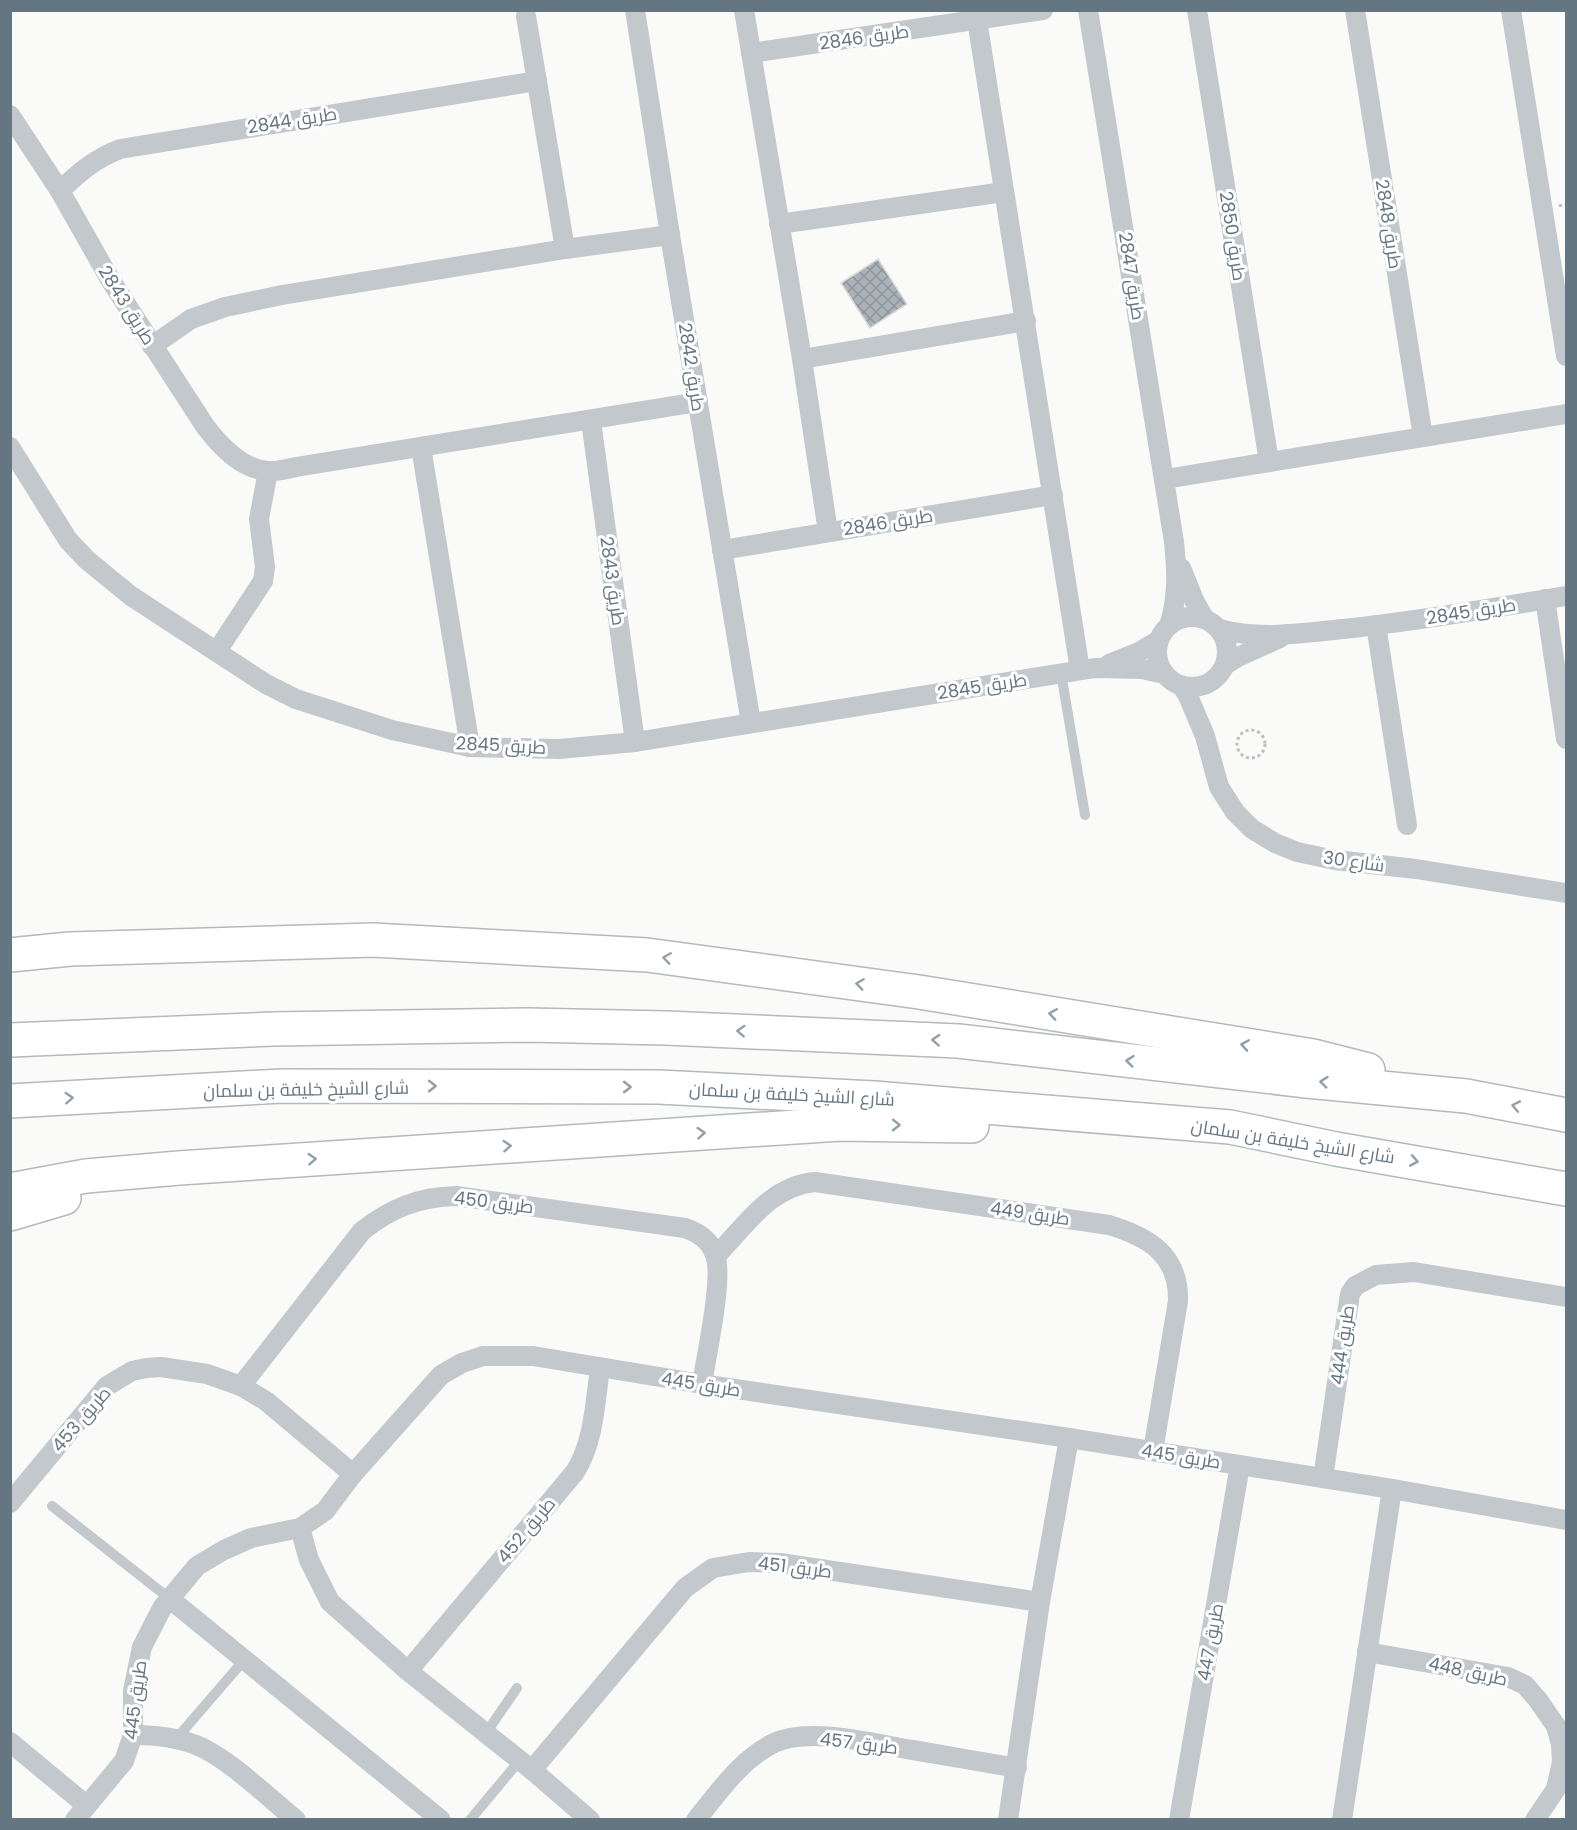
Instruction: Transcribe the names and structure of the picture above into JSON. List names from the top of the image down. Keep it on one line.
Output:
{"streets":{"highway":["شارع الشيخ خليفة بن سلمان"],"street":["طريق 2846","طريق 2844","طريق 2848","طريق 2850","طريق 2847","طريق 2843","طريق 2842","طريق 2845","شارع 30","طريق 450","طريق 449","طريق 444","طريق 445","طريق 453","طريق 452","طريق 451","طريق 447","طريق 448","طريق 457"]},"crossings":[["طريق 2846","طريق 2842"],["طريق 2844","طريق 2843"],["طريق 2847","طريق 2845"],["طريق 2847","شارع 30"],["طريق 2843","طريق 2845"],["طريق 2842","طريق 2845"],["طريق 2845","شارع 30"],["طريق 450","طريق 449"],["طريق 450","طريق 453"],["طريق 449","طريق 445"],["طريق 444","طريق 445"],["طريق 445","طريق 453"],["طريق 445","طريق 452"],["طريق 445","طريق 447"]]}
